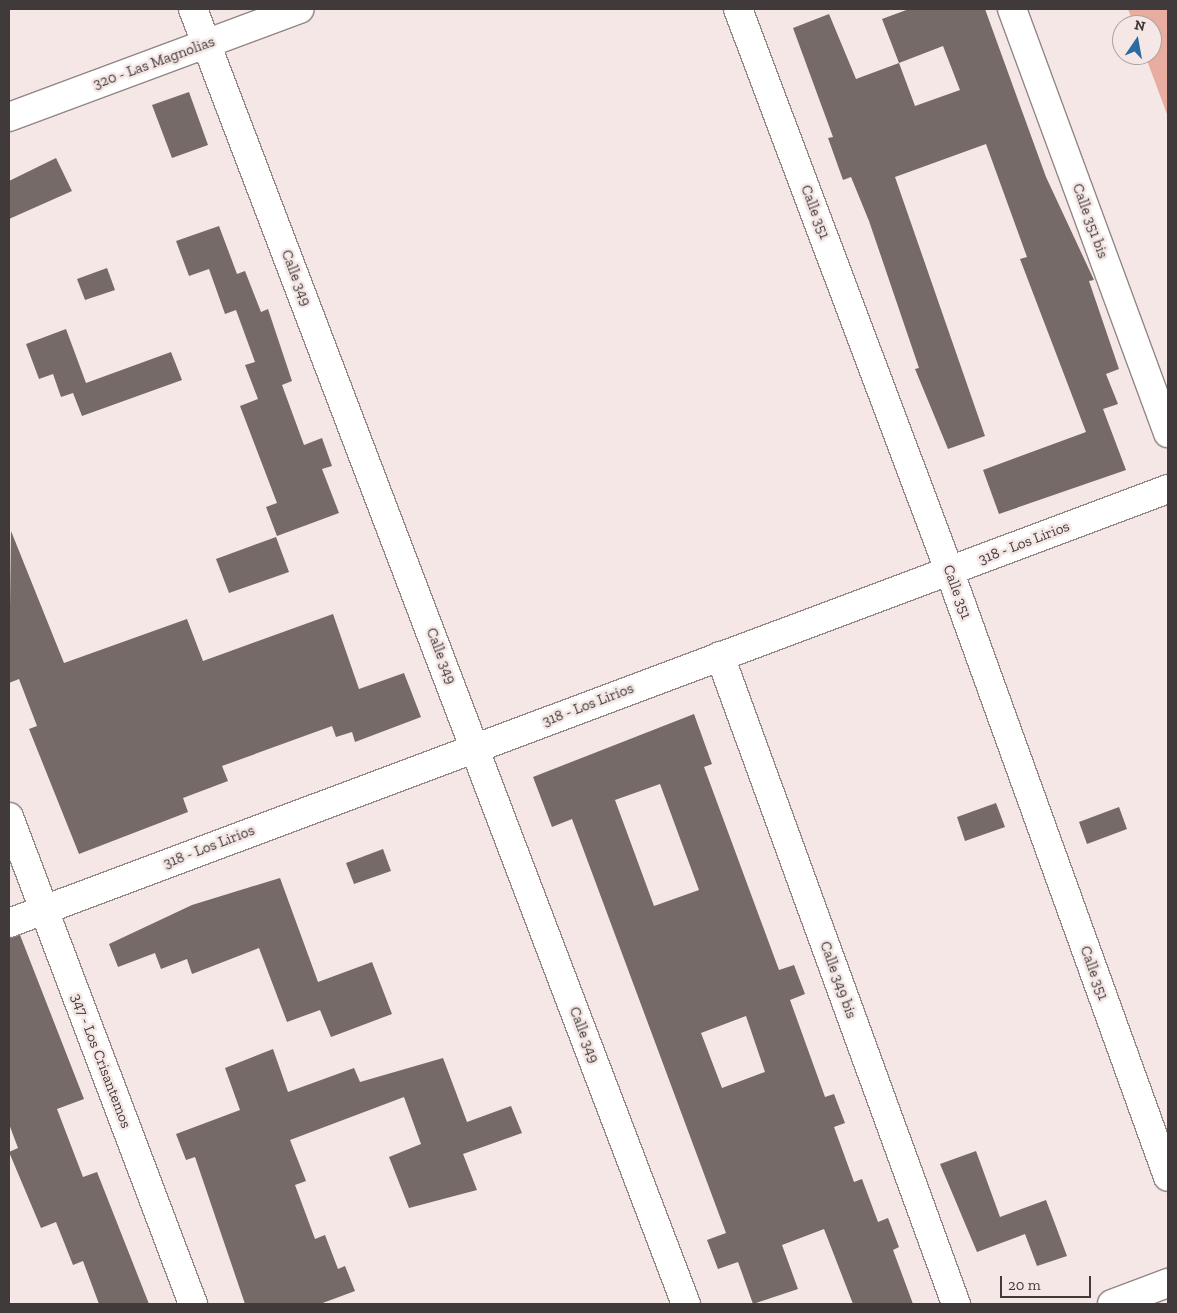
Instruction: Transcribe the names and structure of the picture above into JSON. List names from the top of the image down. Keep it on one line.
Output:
{"streets":{"street":["320 - Las Magnolias","Calle 351","Calle 351 bis","Calle 349","318 - Los Lirios","Calle 349 bis","347 - Los Crisantemos"]},"crossings":[["320 - Las Magnolias","Calle 349"],["Calle 351","318 - Los Lirios"],["Calle 349","318 - Los Lirios"],["318 - Los Lirios","Calle 349 bis"],["318 - Los Lirios","347 - Los Crisantemos"]],"scale_bar":"20 m","north":"top"}
